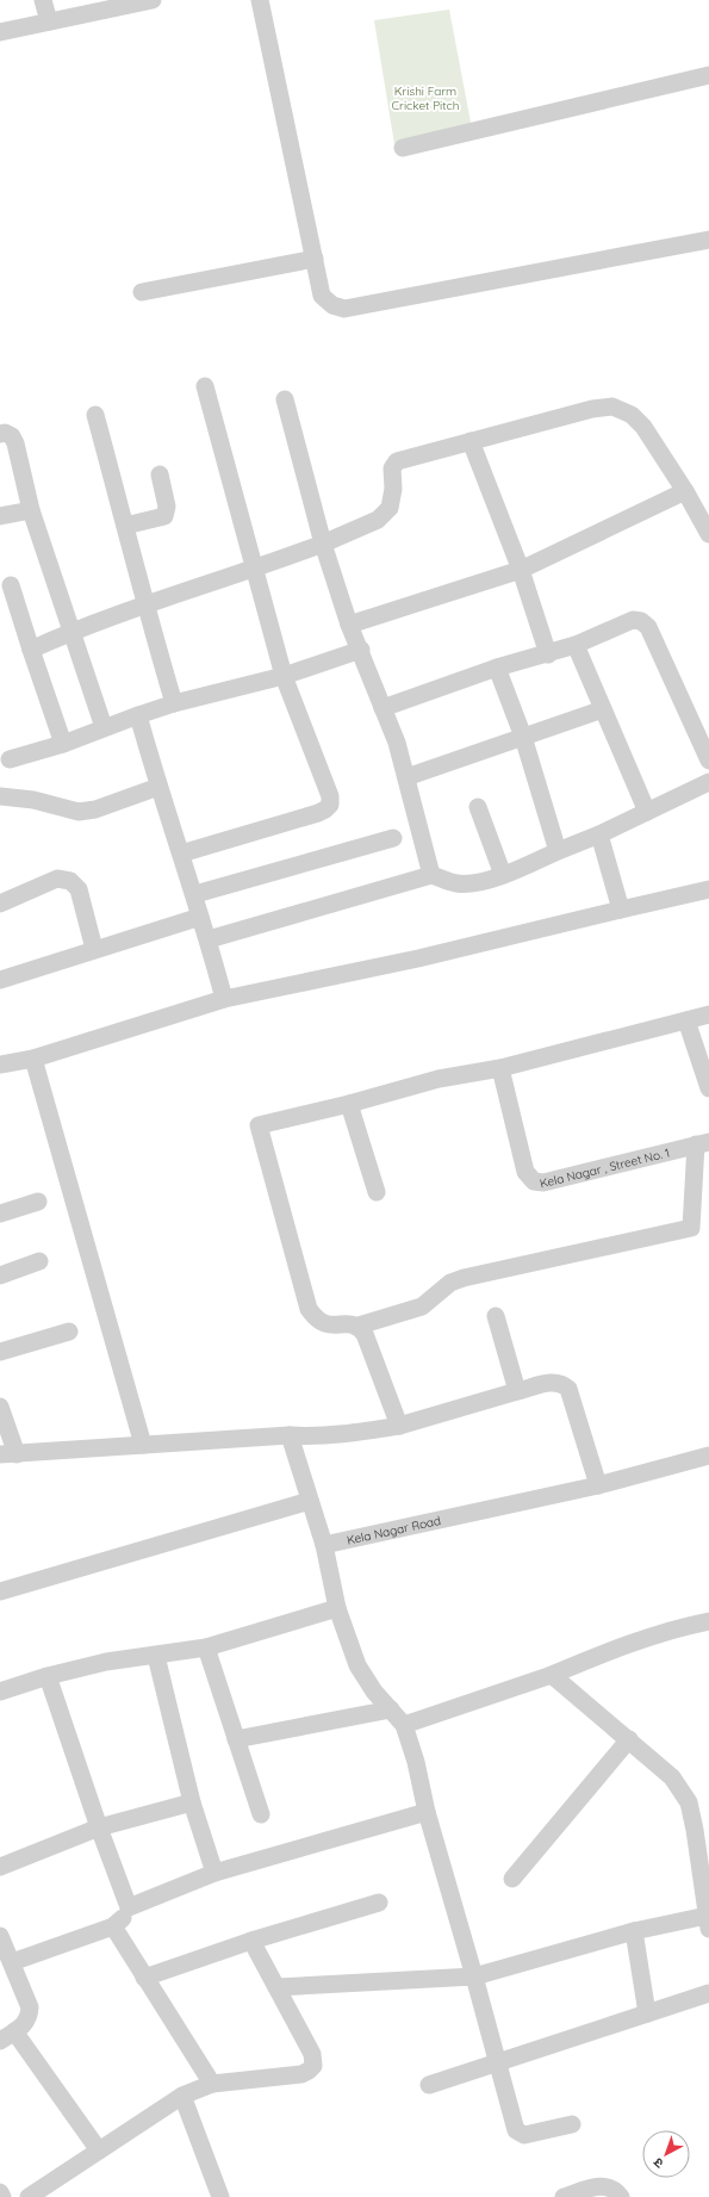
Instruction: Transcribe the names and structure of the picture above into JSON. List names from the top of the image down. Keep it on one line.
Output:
{"streets":{"street":["Kela Nagar , Street No. 1","Kela Nagar Road"]},"parks":["Krishi Farm Cricket Pitch"],"north":"bottom left"}
